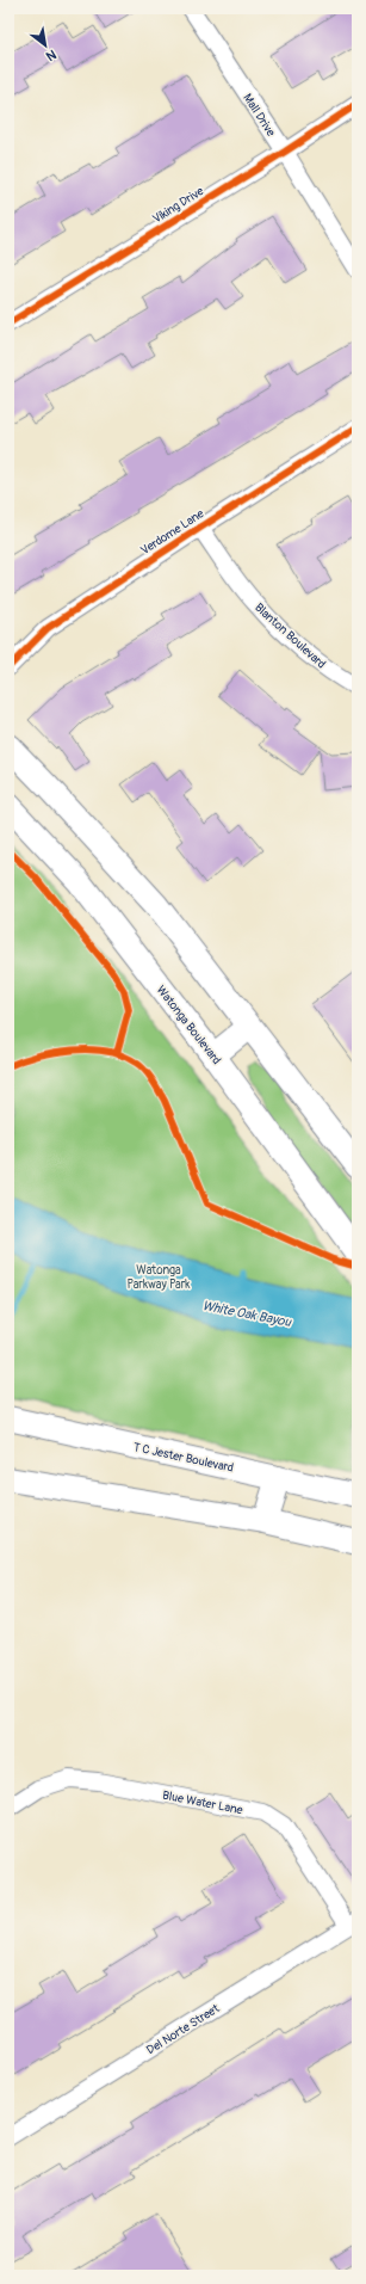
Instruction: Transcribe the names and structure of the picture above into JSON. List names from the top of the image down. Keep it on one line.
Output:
{"streets":{"main road":["Watonga Boulevard","T C Jester Boulevard"],"street":["Mall Drive","Viking Drive","Verdome Lane","Blanton Boulevard","Blue Water Lane","Del Norte Street"]},"crossings":[["Mall Drive","Viking Drive"],["Verdome Lane","Blanton Boulevard"],["Blue Water Lane","Del Norte Street"]],"water":["White Oak Bayou"],"parks":["Watonga Parkway Park"],"north":"bottom right"}
